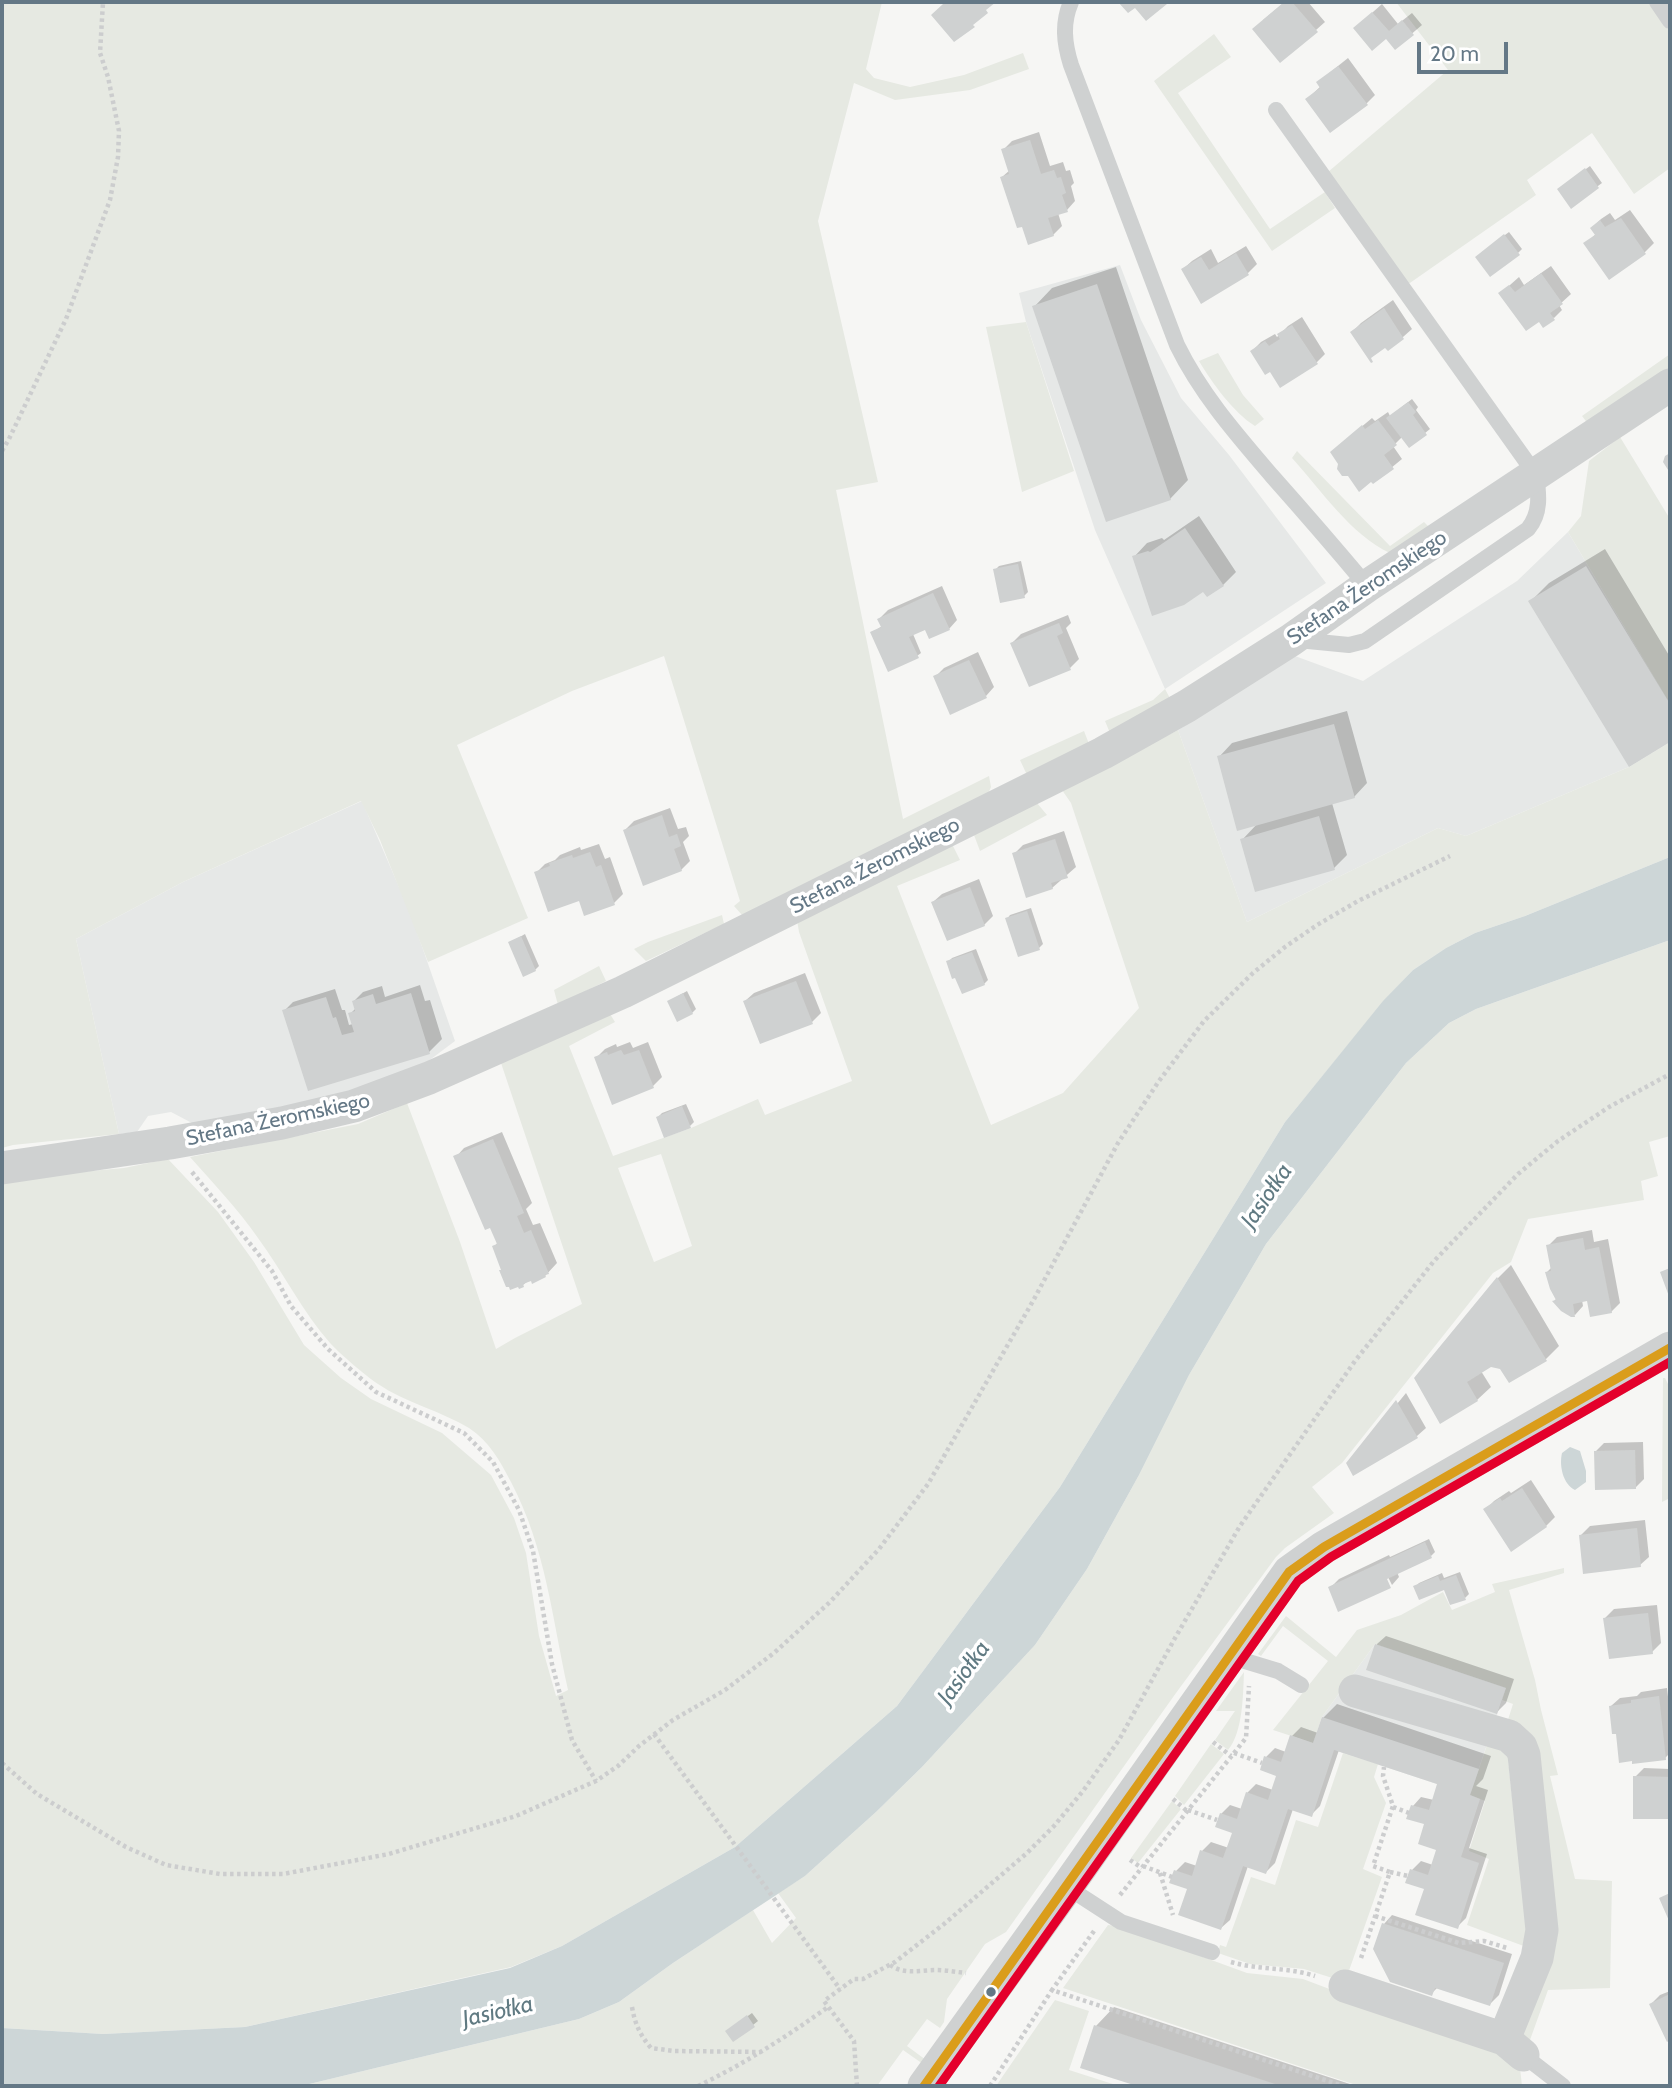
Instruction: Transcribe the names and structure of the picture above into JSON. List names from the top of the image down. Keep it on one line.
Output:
{"streets":{"street":["Stefana Żeromskiego"]},"water":["Jasiołka"],"scale_bar":"20 m"}
